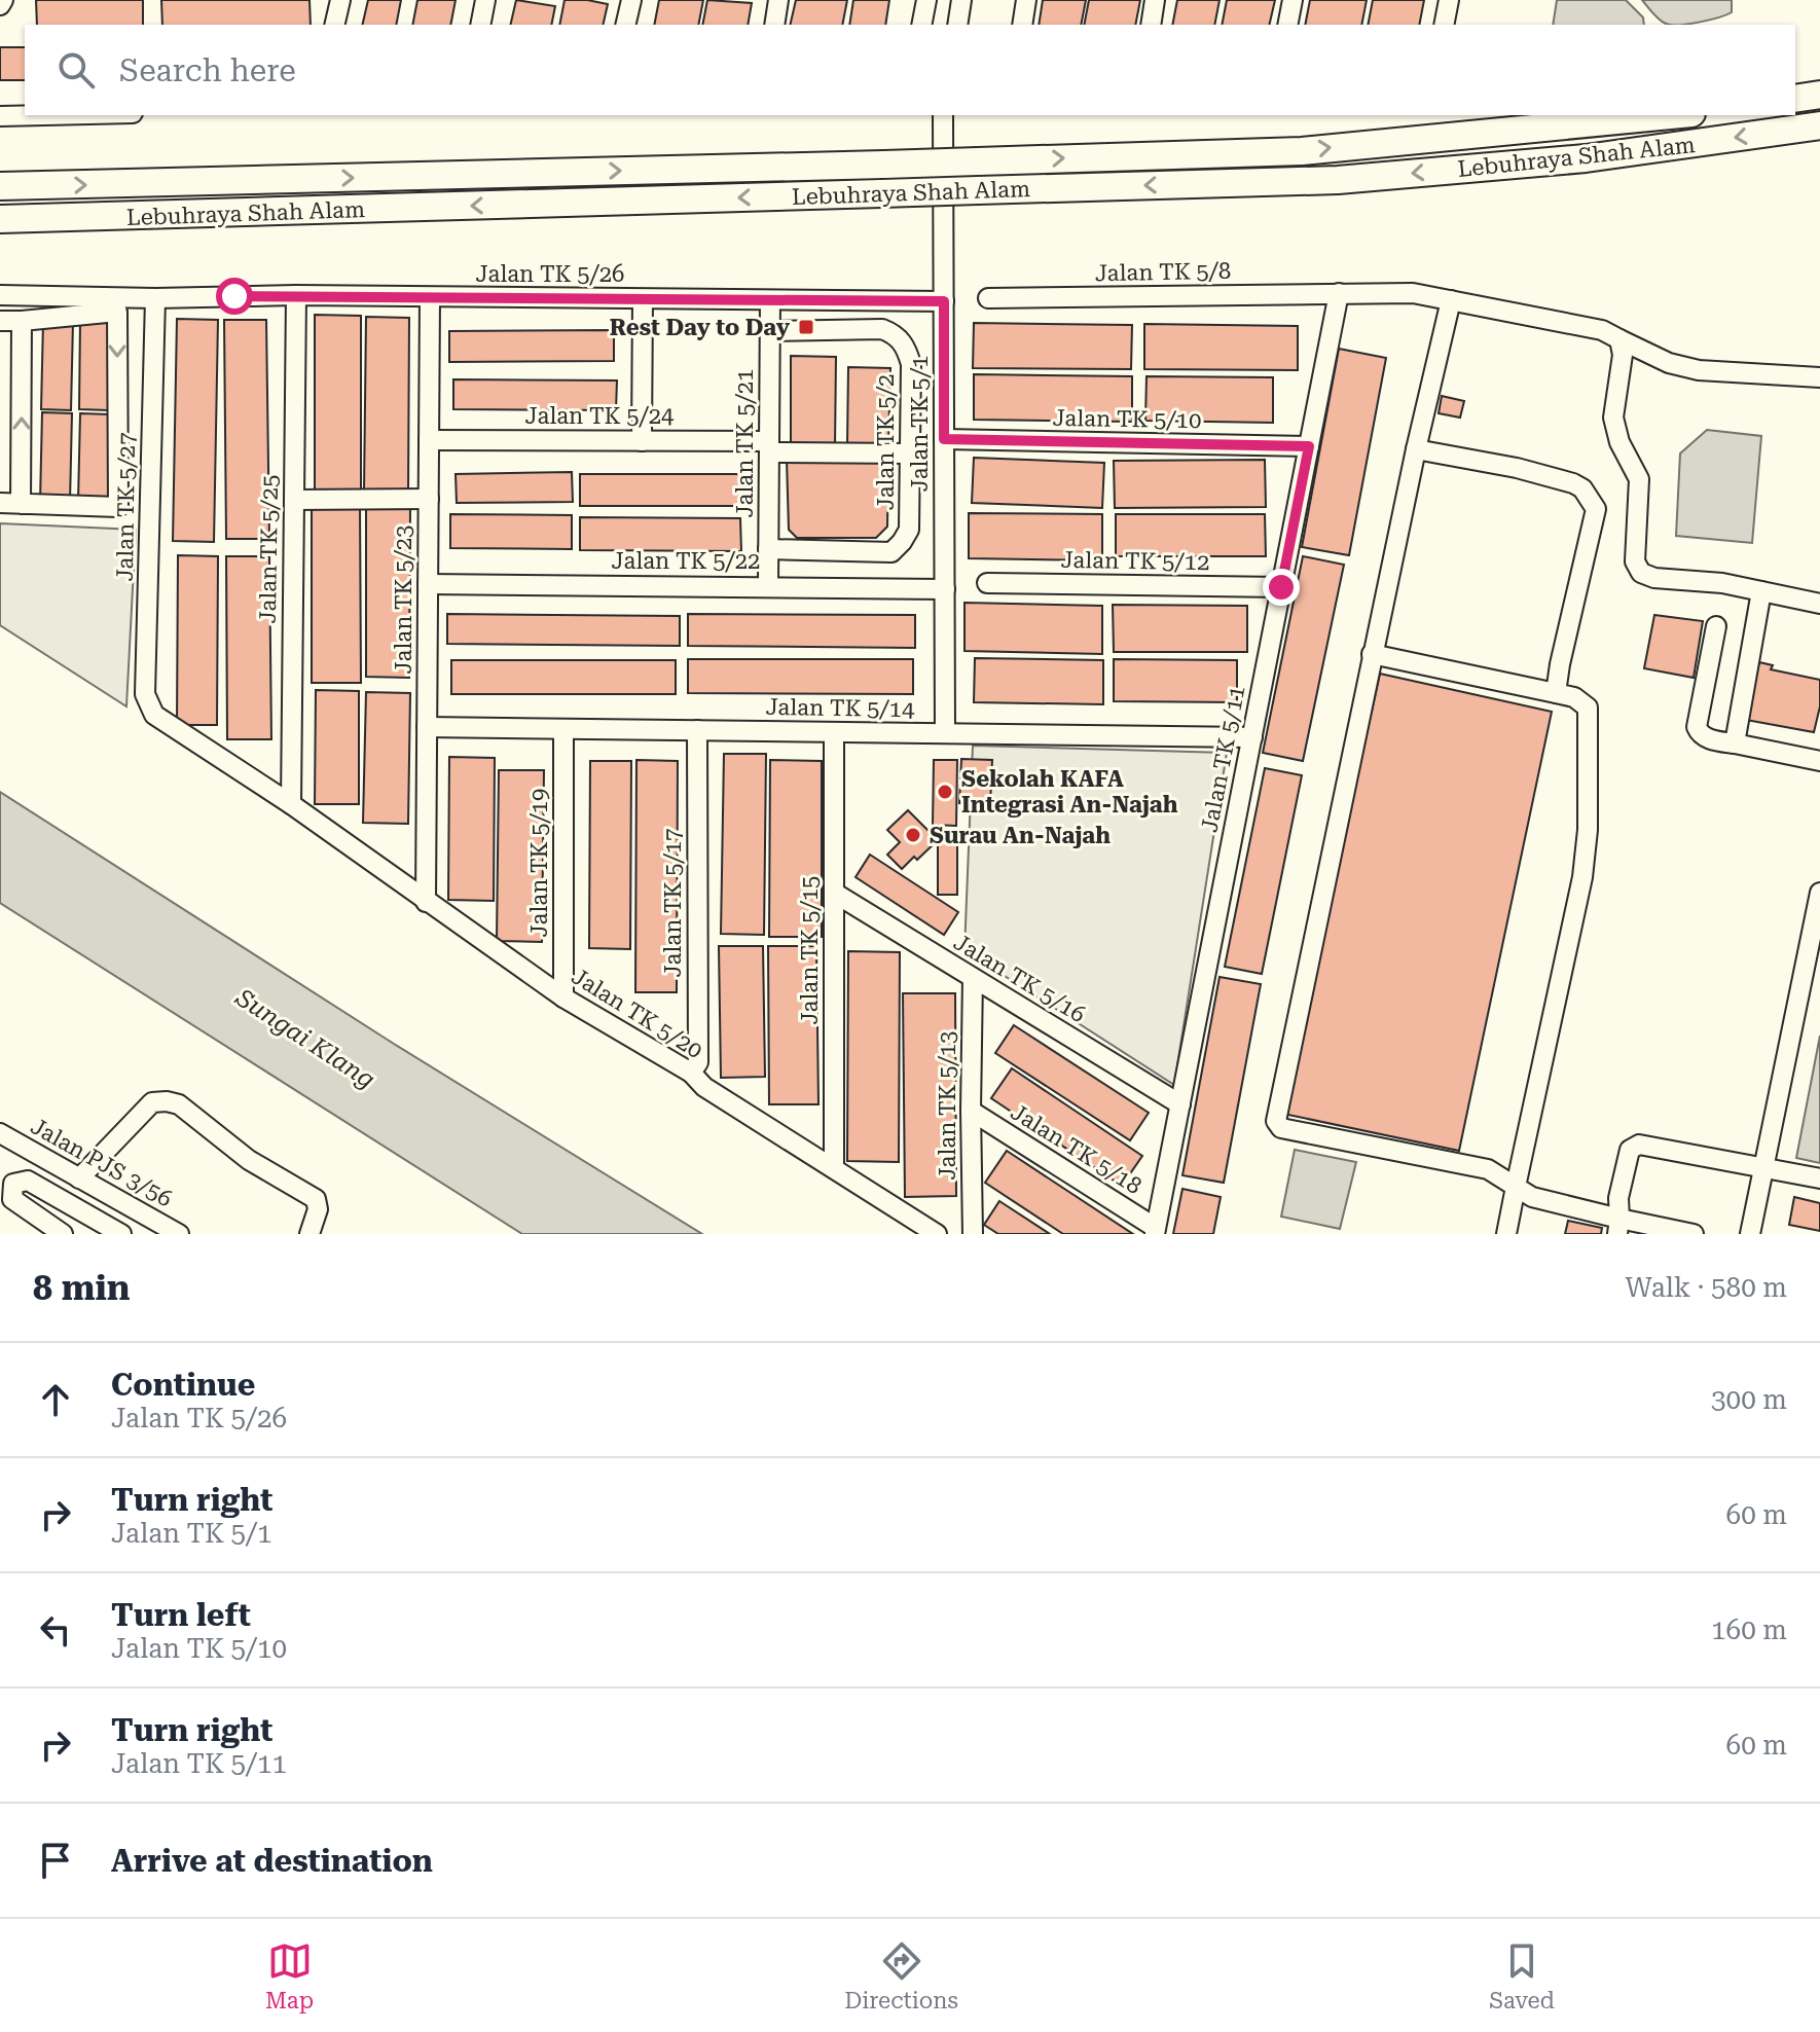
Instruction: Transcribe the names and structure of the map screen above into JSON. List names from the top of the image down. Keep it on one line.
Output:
{"streets":{"highway":["Lebuhraya Shah Alam"],"street":["Jalan TK 5/8","Jalan TK 5/26","Jalan TK 5/24","Jalan TK 5/10","Jalan TK 5/1","Jalan TK 5/2","Jalan TK 5/21","Jalan TK 5/27","Jalan TK 5/25","Jalan TK 5/22","Jalan TK 5/12","Jalan TK 5/23","Jalan TK 5/14","Jalan TK 5/11","Jalan TK 5/19","Jalan TK 5/17","Jalan TK 5/15","Jalan TK 5/16","Jalan TK 5/20","Jalan TK 5/13","Jalan TK 5/18","Jalan PJS 3/56"]},"crossings":[["Jalan TK 5/8","Jalan TK 5/11"],["Jalan TK 5/26","Jalan TK 5/1"],["Jalan TK 5/26","Jalan TK 5/21"],["Jalan TK 5/26","Jalan TK 5/27"],["Jalan TK 5/26","Jalan TK 5/25"],["Jalan TK 5/26","Jalan TK 5/23"],["Jalan TK 5/24","Jalan TK 5/2"],["Jalan TK 5/24","Jalan TK 5/21"],["Jalan TK 5/24","Jalan TK 5/23"],["Jalan TK 5/10","Jalan TK 5/1"],["Jalan TK 5/10","Jalan TK 5/11"],["Jalan TK 5/1","Jalan TK 5/22"],["Jalan TK 5/1","Jalan TK 5/14"],["Jalan TK 5/2","Jalan TK 5/21"],["Jalan TK 5/21","Jalan TK 5/22"],["Jalan TK 5/27","Jalan TK 5/20"],["Jalan TK 5/25","Jalan TK 5/20"],["Jalan TK 5/22","Jalan TK 5/23"],["Jalan TK 5/12","Jalan TK 5/11"],["Jalan TK 5/23","Jalan TK 5/14"],["Jalan TK 5/23","Jalan TK 5/20"],["Jalan TK 5/14","Jalan TK 5/11"],["Jalan TK 5/14","Jalan TK 5/19"],["Jalan TK 5/14","Jalan TK 5/17"],["Jalan TK 5/14","Jalan TK 5/15"],["Jalan TK 5/11","Jalan TK 5/16"],["Jalan TK 5/11","Jalan TK 5/18"],["Jalan TK 5/19","Jalan TK 5/20"],["Jalan TK 5/17","Jalan TK 5/20"],["Jalan TK 5/15","Jalan TK 5/16"],["Jalan TK 5/15","Jalan TK 5/20"],["Jalan TK 5/16","Jalan TK 5/13"],["Jalan TK 5/13","Jalan TK 5/18"]],"water":["Sungai Klang"],"places":{"transit":["Rest Day to Day"],"other":["Sekolah KAFA Integrasi An-Najah","Surau An-Najah"]},"page":{"search":"Search here","heading":["8 min","Walk · 580 m"],"list":[["Continue","Jalan TK 5/26","300 m"],["Turn right","Jalan TK 5/1","60 m"],["Turn left","Jalan TK 5/10","160 m"],["Turn right","Jalan TK 5/11","60 m"],"Arrive at destination"],"nav":["Map","Directions","Saved"]}}
